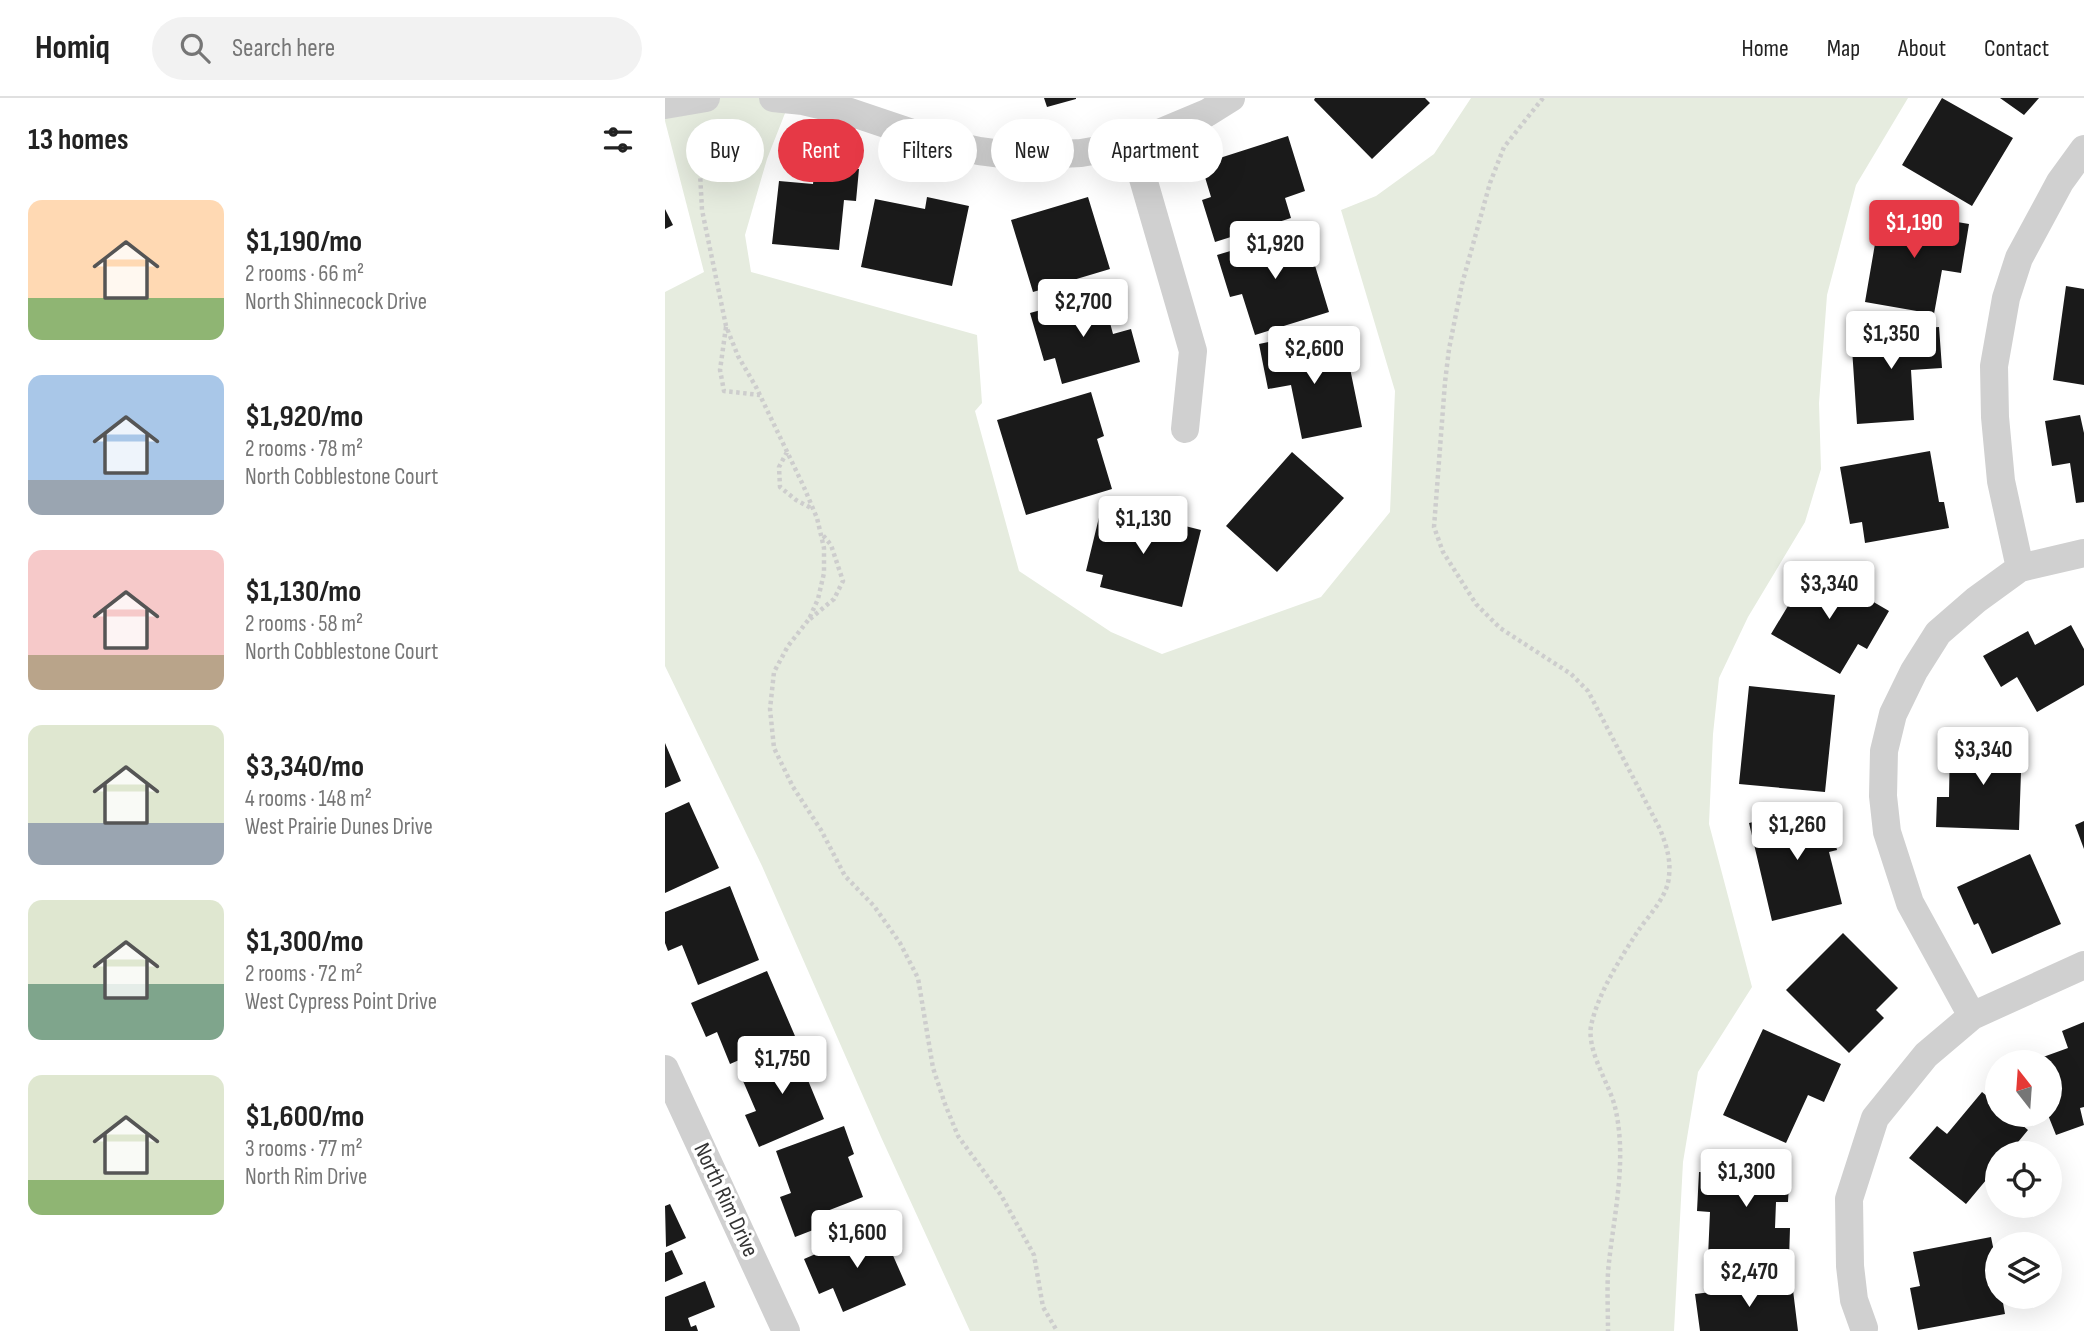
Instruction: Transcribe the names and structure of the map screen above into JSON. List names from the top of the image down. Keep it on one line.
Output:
{"streets":{"street":["North Rim Drive"]},"north":"top","page":{"header":"Homiq","search":"Search here","nav":["Home","Map","About","Contact"],"heading":"13 homes","chip":["Buy","Rent","Filters","New","Apartment"],"list":[{"name":"$1,190/mo","note":"2 rooms · 66 m² · North Shinnecock Drive"},{"name":"$1,920/mo","note":"2 rooms · 78 m² · North Cobblestone Court"},{"name":"$1,130/mo","note":"2 rooms · 58 m² · North Cobblestone Court"},{"name":"$3,340/mo","note":"4 rooms · 148 m² · West Prairie Dunes Drive"},{"name":"$1,300/mo","note":"2 rooms · 72 m² · West Cypress Point Drive"},{"name":"$1,600/mo","note":"3 rooms · 77 m² · North Rim Drive"}],"price":["$1,190","$1,920","$2,700","$1,350","$2,600","$1,130","$3,340","$3,340","$1,260","$1,750","$1,300","$1,600","$2,470"]}}
